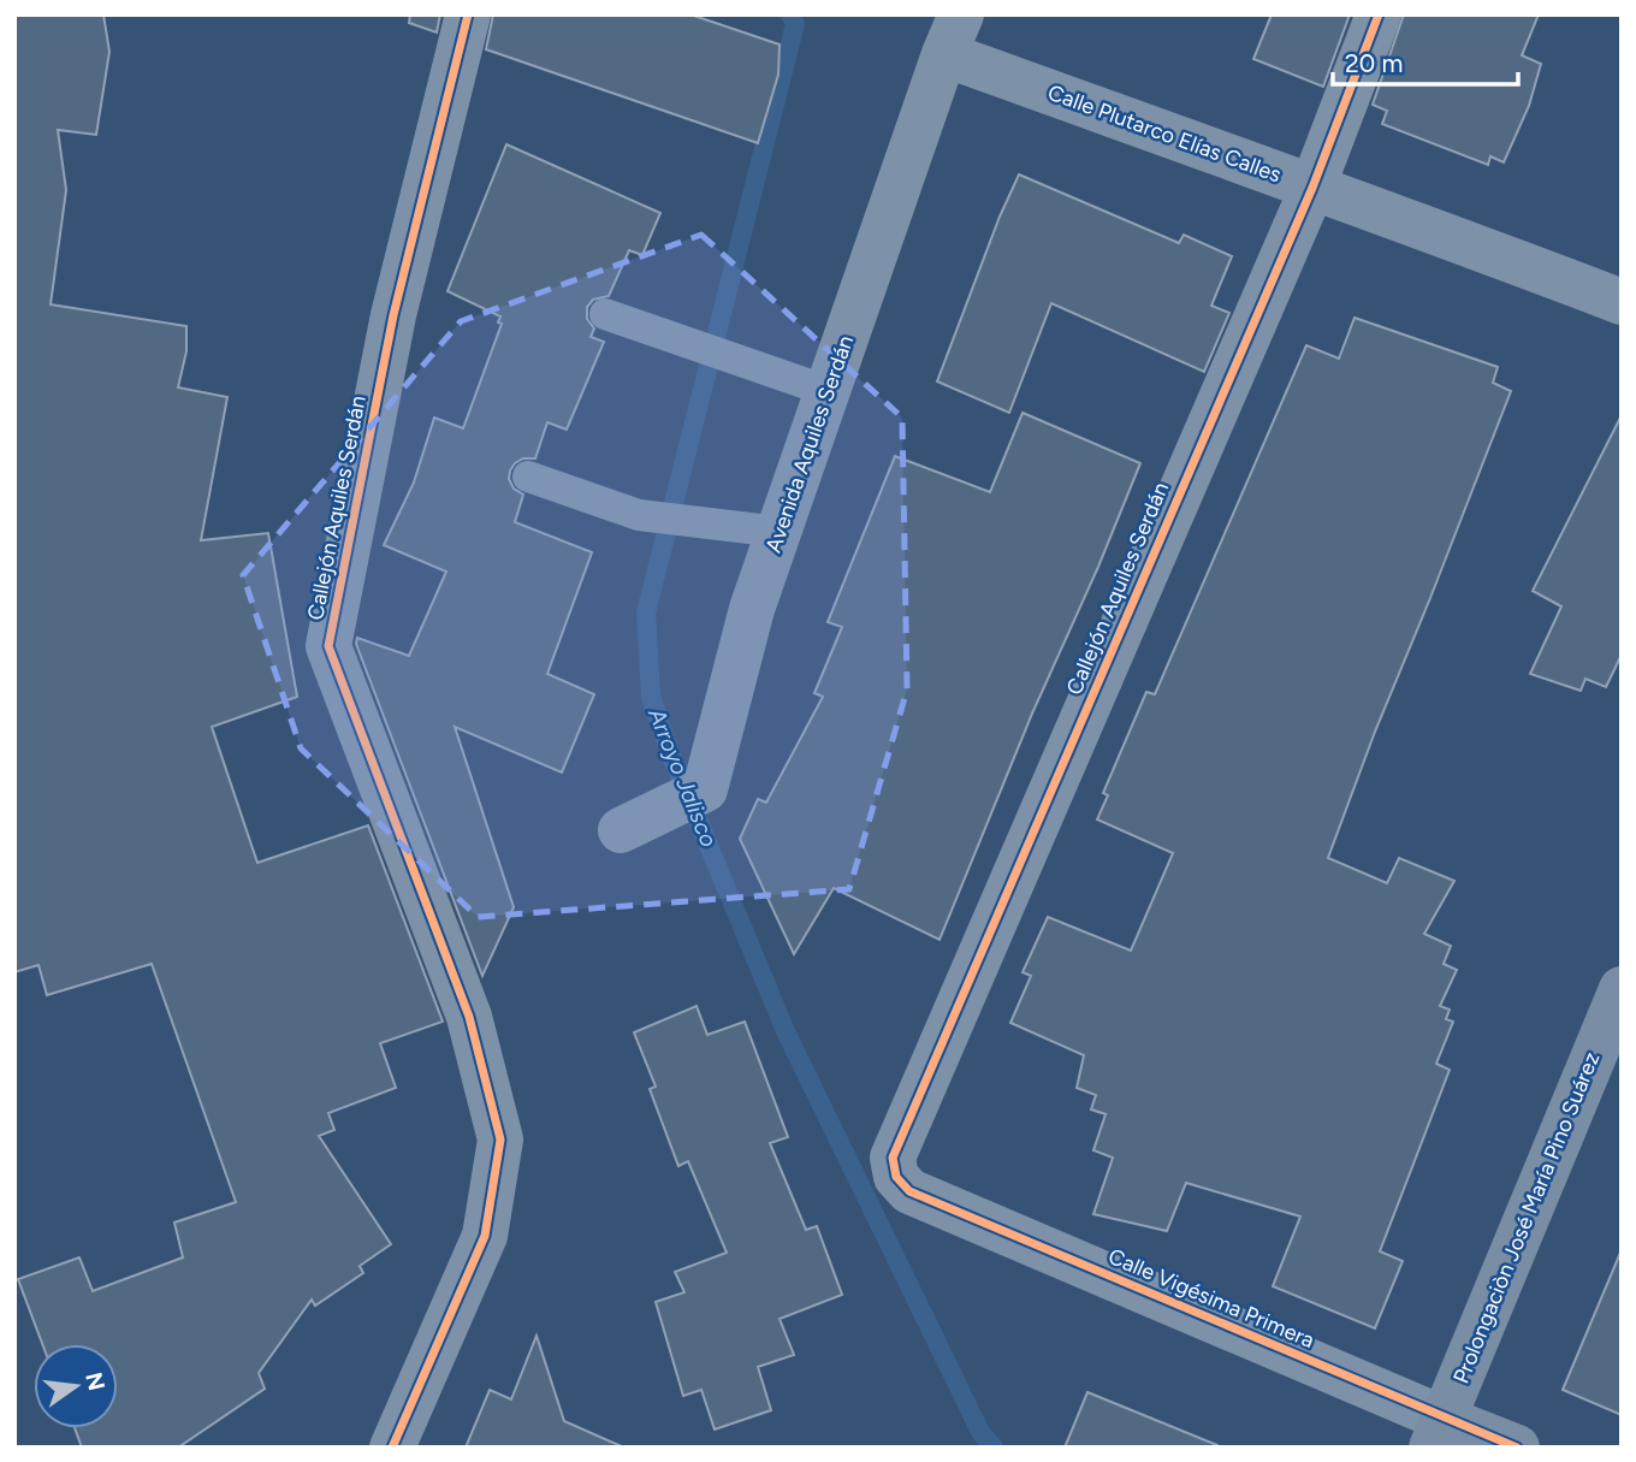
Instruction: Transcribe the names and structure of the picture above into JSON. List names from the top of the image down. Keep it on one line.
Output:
{"streets":{"main road":["Prolongaciòn José María Pino Suárez","Calle Vigésima Primera"],"street":["Calle Plutarco Elías Calles","Avenida Aquiles Serdán","Callejón Aquiles Serdán"]},"crossings":[["Calle Plutarco Elías Calles","Avenida Aquiles Serdán"],["Calle Plutarco Elías Calles","Callejón Aquiles Serdán"],["Callejón Aquiles Serdán","Calle Vigésima Primera"],["Prolongaciòn José María Pino Suárez","Calle Vigésima Primera"]],"water":["Arroyo Jalisco"],"scale_bar":"20 m","north":"right"}
